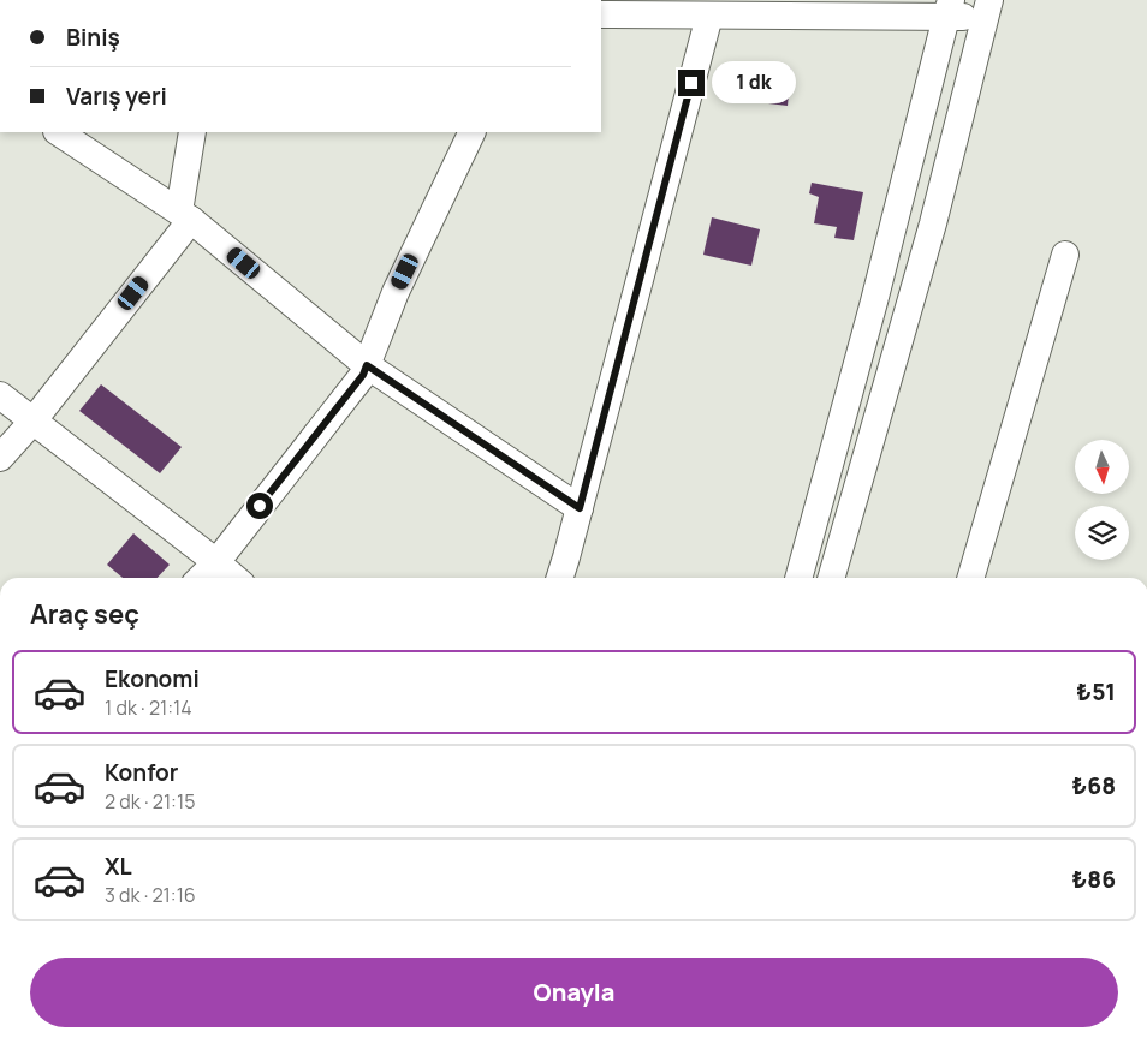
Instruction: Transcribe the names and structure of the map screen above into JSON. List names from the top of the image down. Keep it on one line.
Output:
{"north":"bottom","page":{"banner":["Biniş","Varış yeri"],"bubble":"1 dk","heading":"Araç seç","list":[{"name":"Ekonomi","note":"1 dk · 21:14","value":"₺51"},{"name":"Konfor","note":"2 dk · 21:15","value":"₺68"},{"name":"XL","note":"3 dk · 21:16","value":"₺86"}],"buttons":"Onayla"}}
